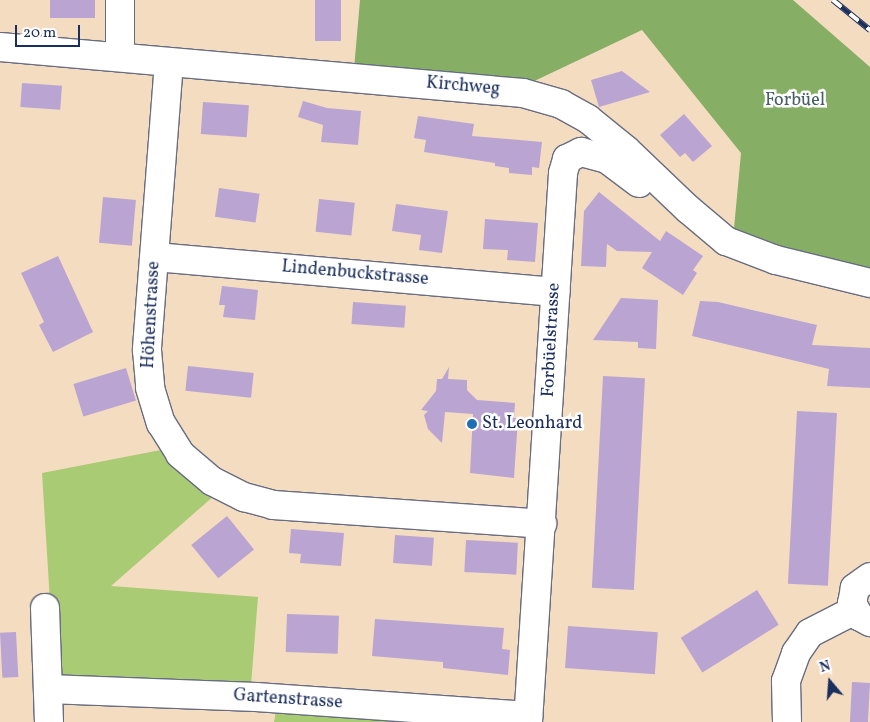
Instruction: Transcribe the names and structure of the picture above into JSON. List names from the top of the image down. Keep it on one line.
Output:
{"streets":{"street":["Kirchweg","Lindenbuckstrasse","Höhenstrasse","Forbüelstrasse","Gartenstrasse"]},"crossings":[["Kirchweg","Höhenstrasse"],["Kirchweg","Forbüelstrasse"],["Lindenbuckstrasse","Höhenstrasse"],["Lindenbuckstrasse","Forbüelstrasse"],["Höhenstrasse","Forbüelstrasse"],["Forbüelstrasse","Gartenstrasse"]],"parks":["Forbüel"],"places":["St. Leonhard"],"scale_bar":"20 m","north":"top"}
